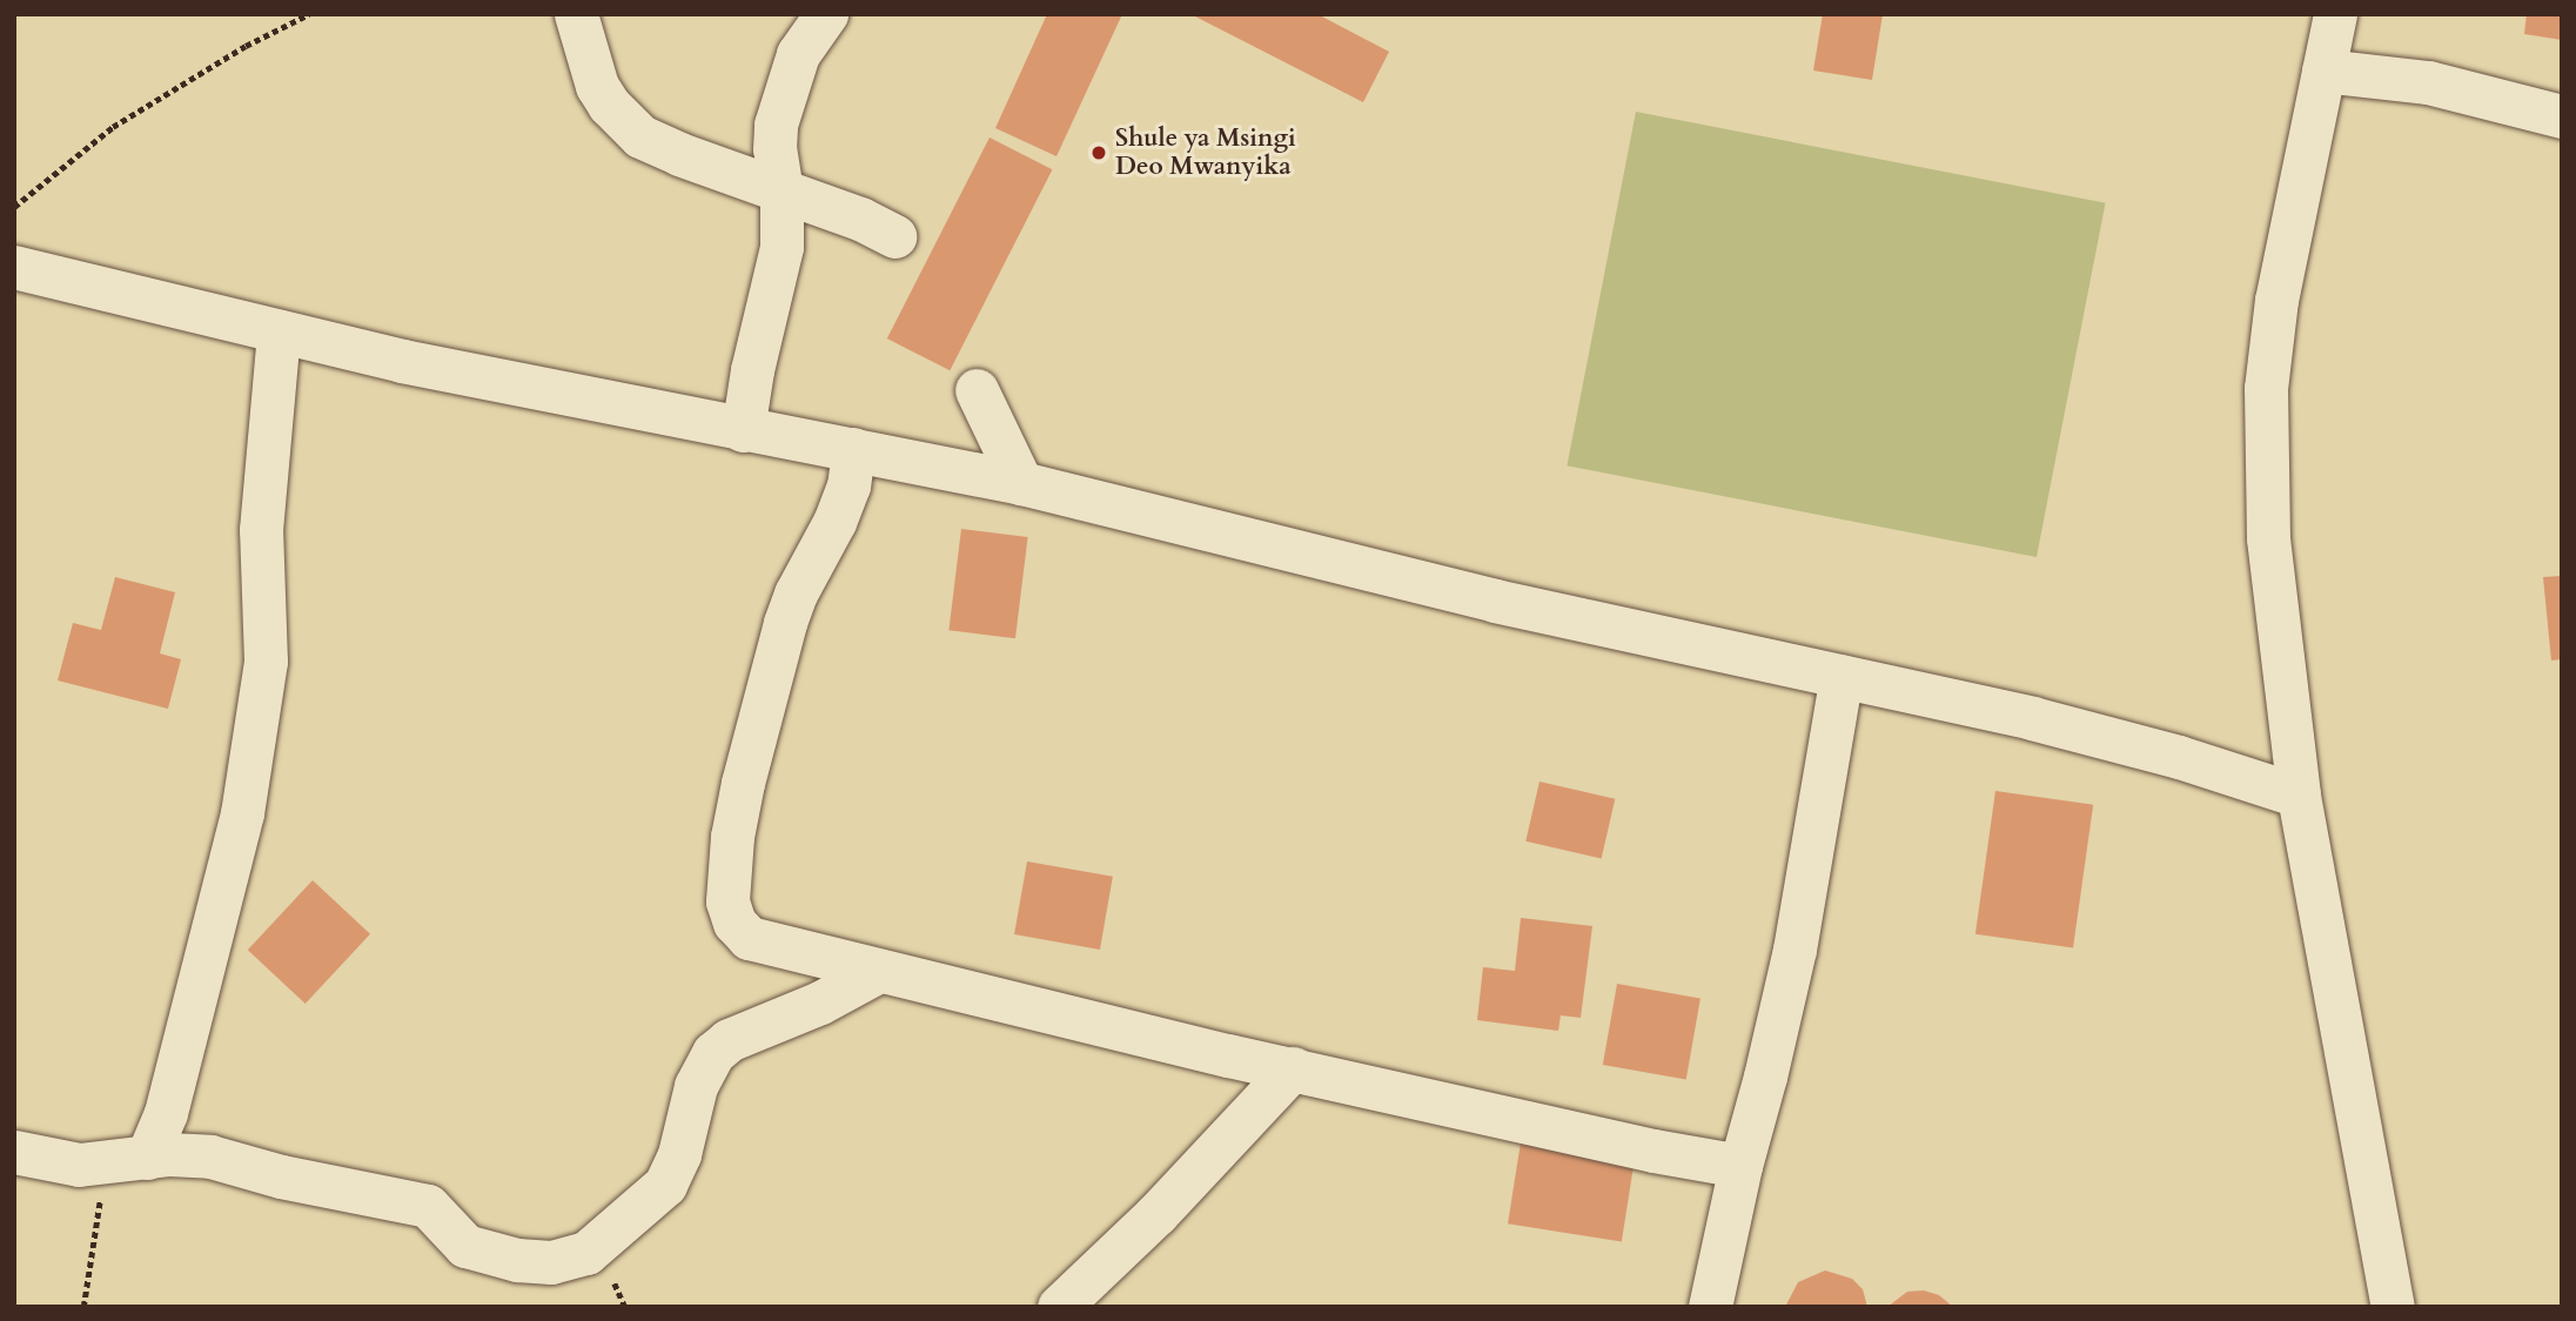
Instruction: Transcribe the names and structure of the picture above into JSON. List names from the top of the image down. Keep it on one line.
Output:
{"places":["Shule ya Msingi Deo Mwanyika"]}
